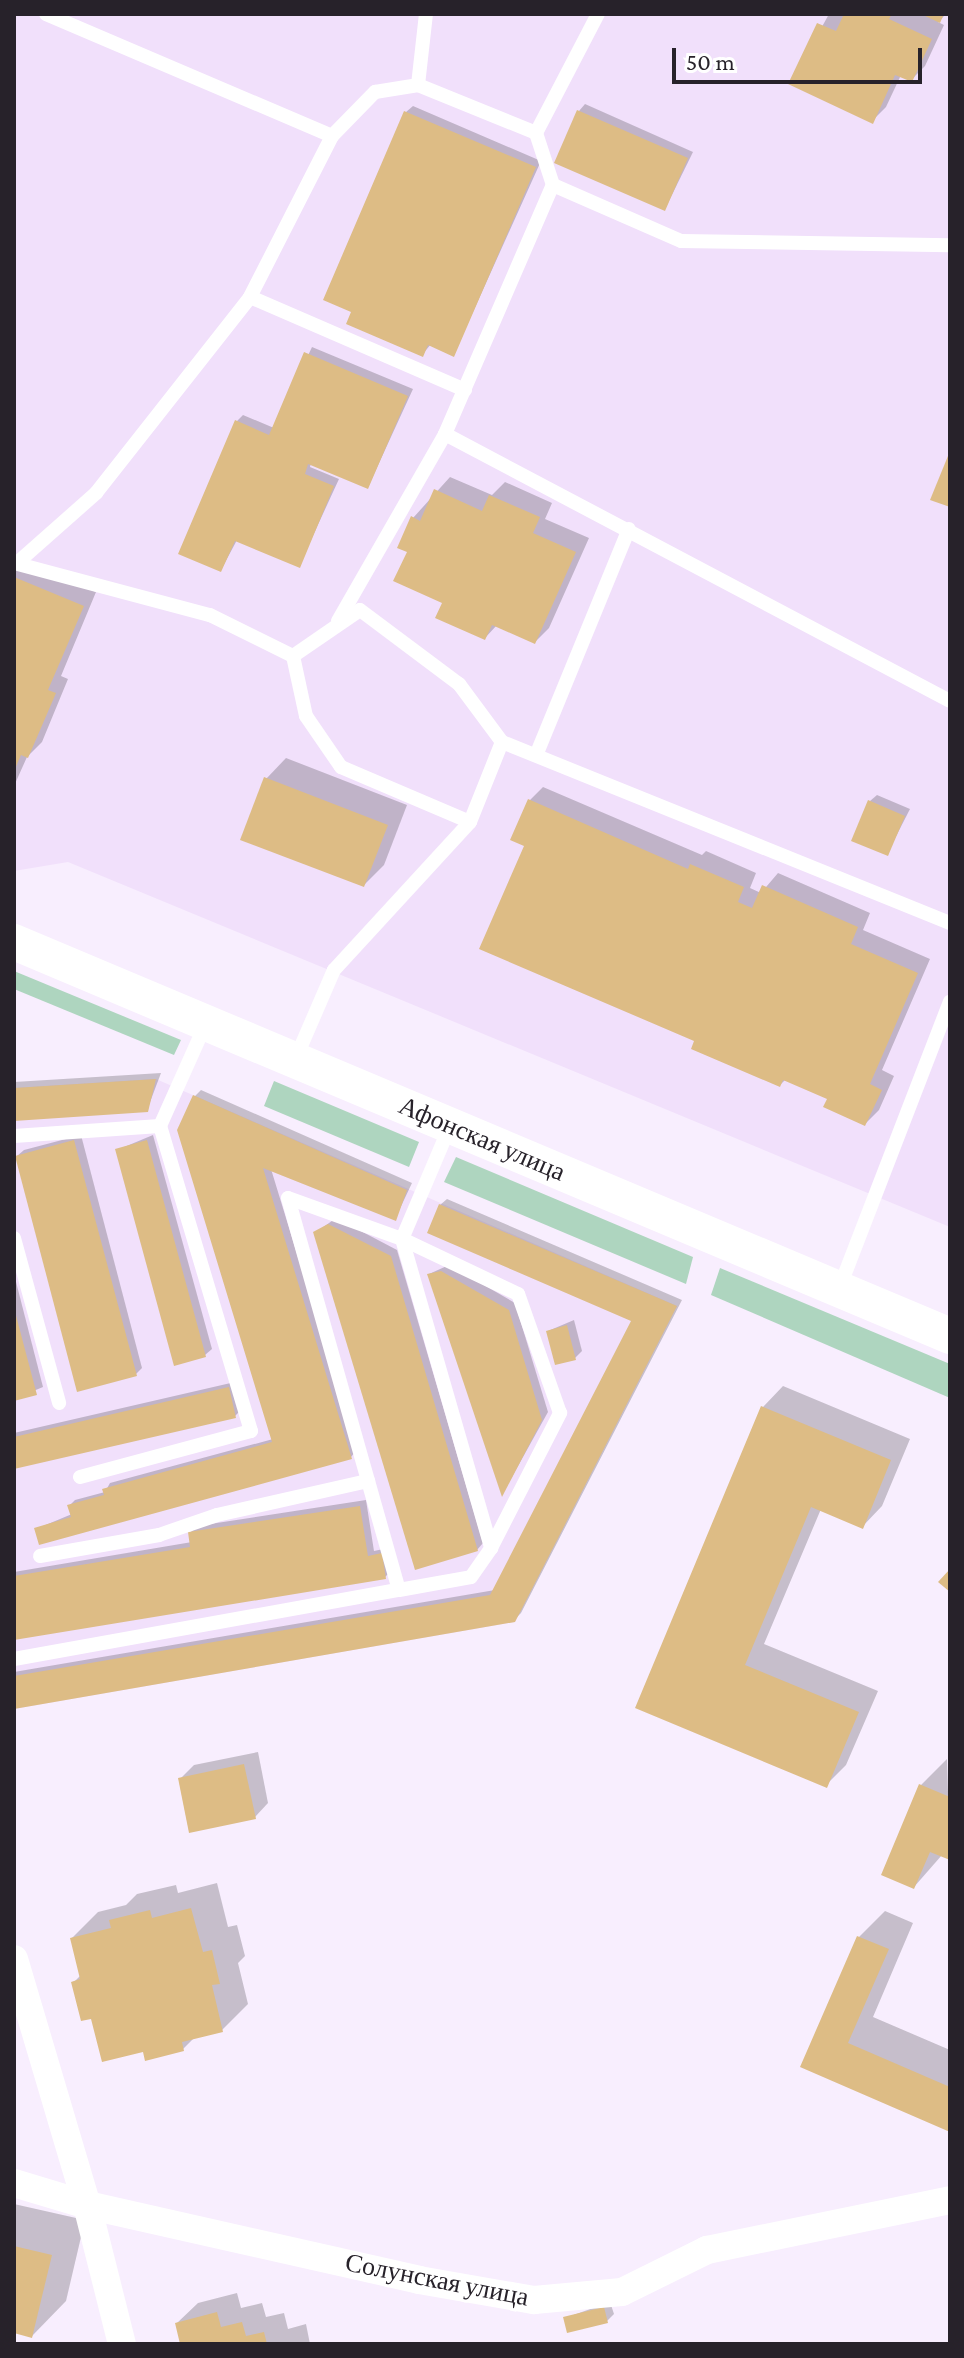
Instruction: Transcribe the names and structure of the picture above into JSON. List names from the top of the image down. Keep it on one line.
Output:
{"streets":{"street":["Афонская улица","Солунская улица"]},"scale_bar":"50 m"}
